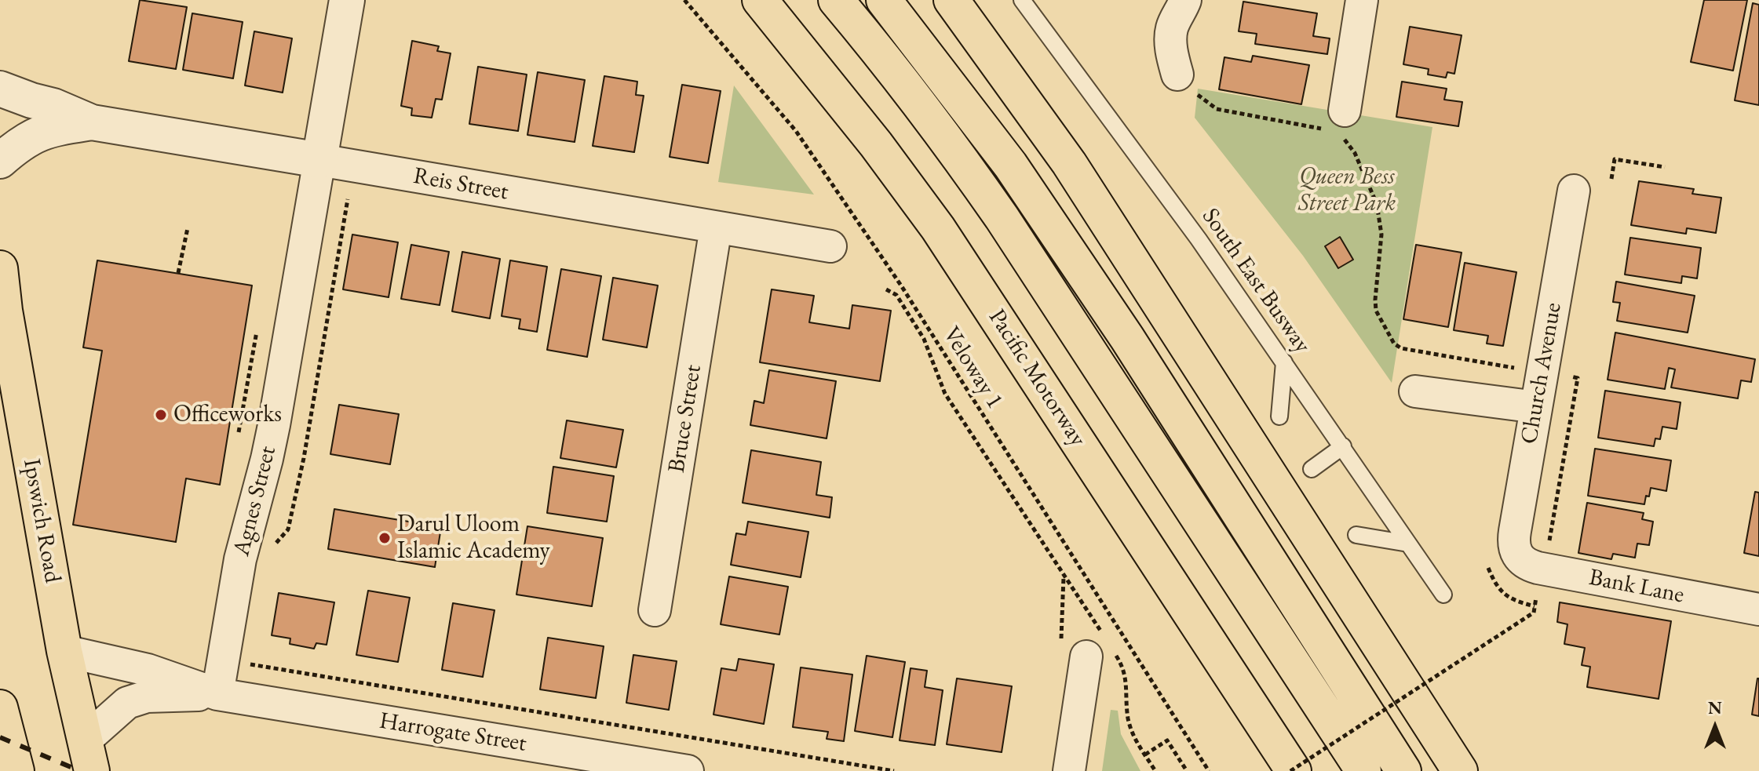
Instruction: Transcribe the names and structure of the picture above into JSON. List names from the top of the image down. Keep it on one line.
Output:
{"streets":{"highway":["Pacific Motorway","Ipswich Road"],"street":["Reis Street","Church Avenue","Bruce Street","Agnes Street","Bank Lane","Harrogate Street"],"lane":["South East Busway"],"path":["Veloway 1"]},"crossings":[["Reis Street","Bruce Street"],["Reis Street","Agnes Street"],["Church Avenue","Bank Lane"],["Agnes Street","Harrogate Street"],["Ipswich Road","Harrogate Street"]],"parks":["Queen Bess Street Park"],"places":["Officeworks","Darul Uloom Islamic Academy"],"north":"top"}
